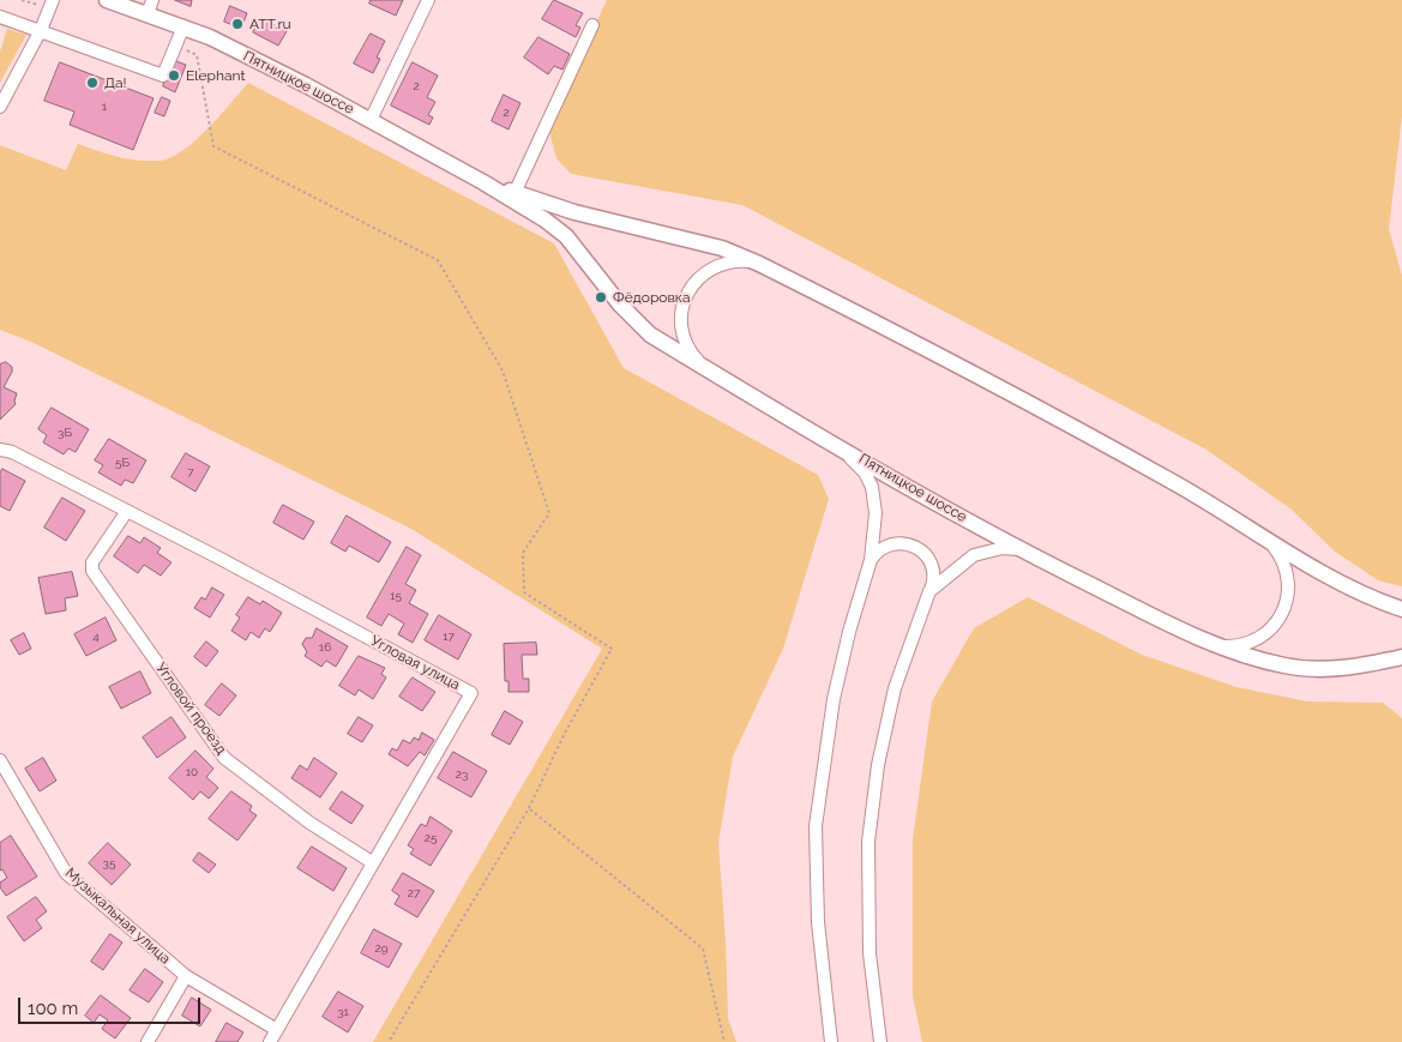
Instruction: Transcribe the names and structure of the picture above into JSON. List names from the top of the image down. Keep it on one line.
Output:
{"streets":{"main road":["Пятницкое шоссе"],"street":["Угловая улица","Угловой проезд","Музыкальная улица"]},"crossings":[["Угловая улица","Угловой проезд"],["Угловая улица","Музыкальная улица"]],"places":["ATT.ru","Elephant","Да!","Фёдоровка"],"house_numbers":["2","1","2","3Б","5Б","7","15","4","17","16","10","23","25","35","27","29","31"],"scale_bar":"100 m"}
